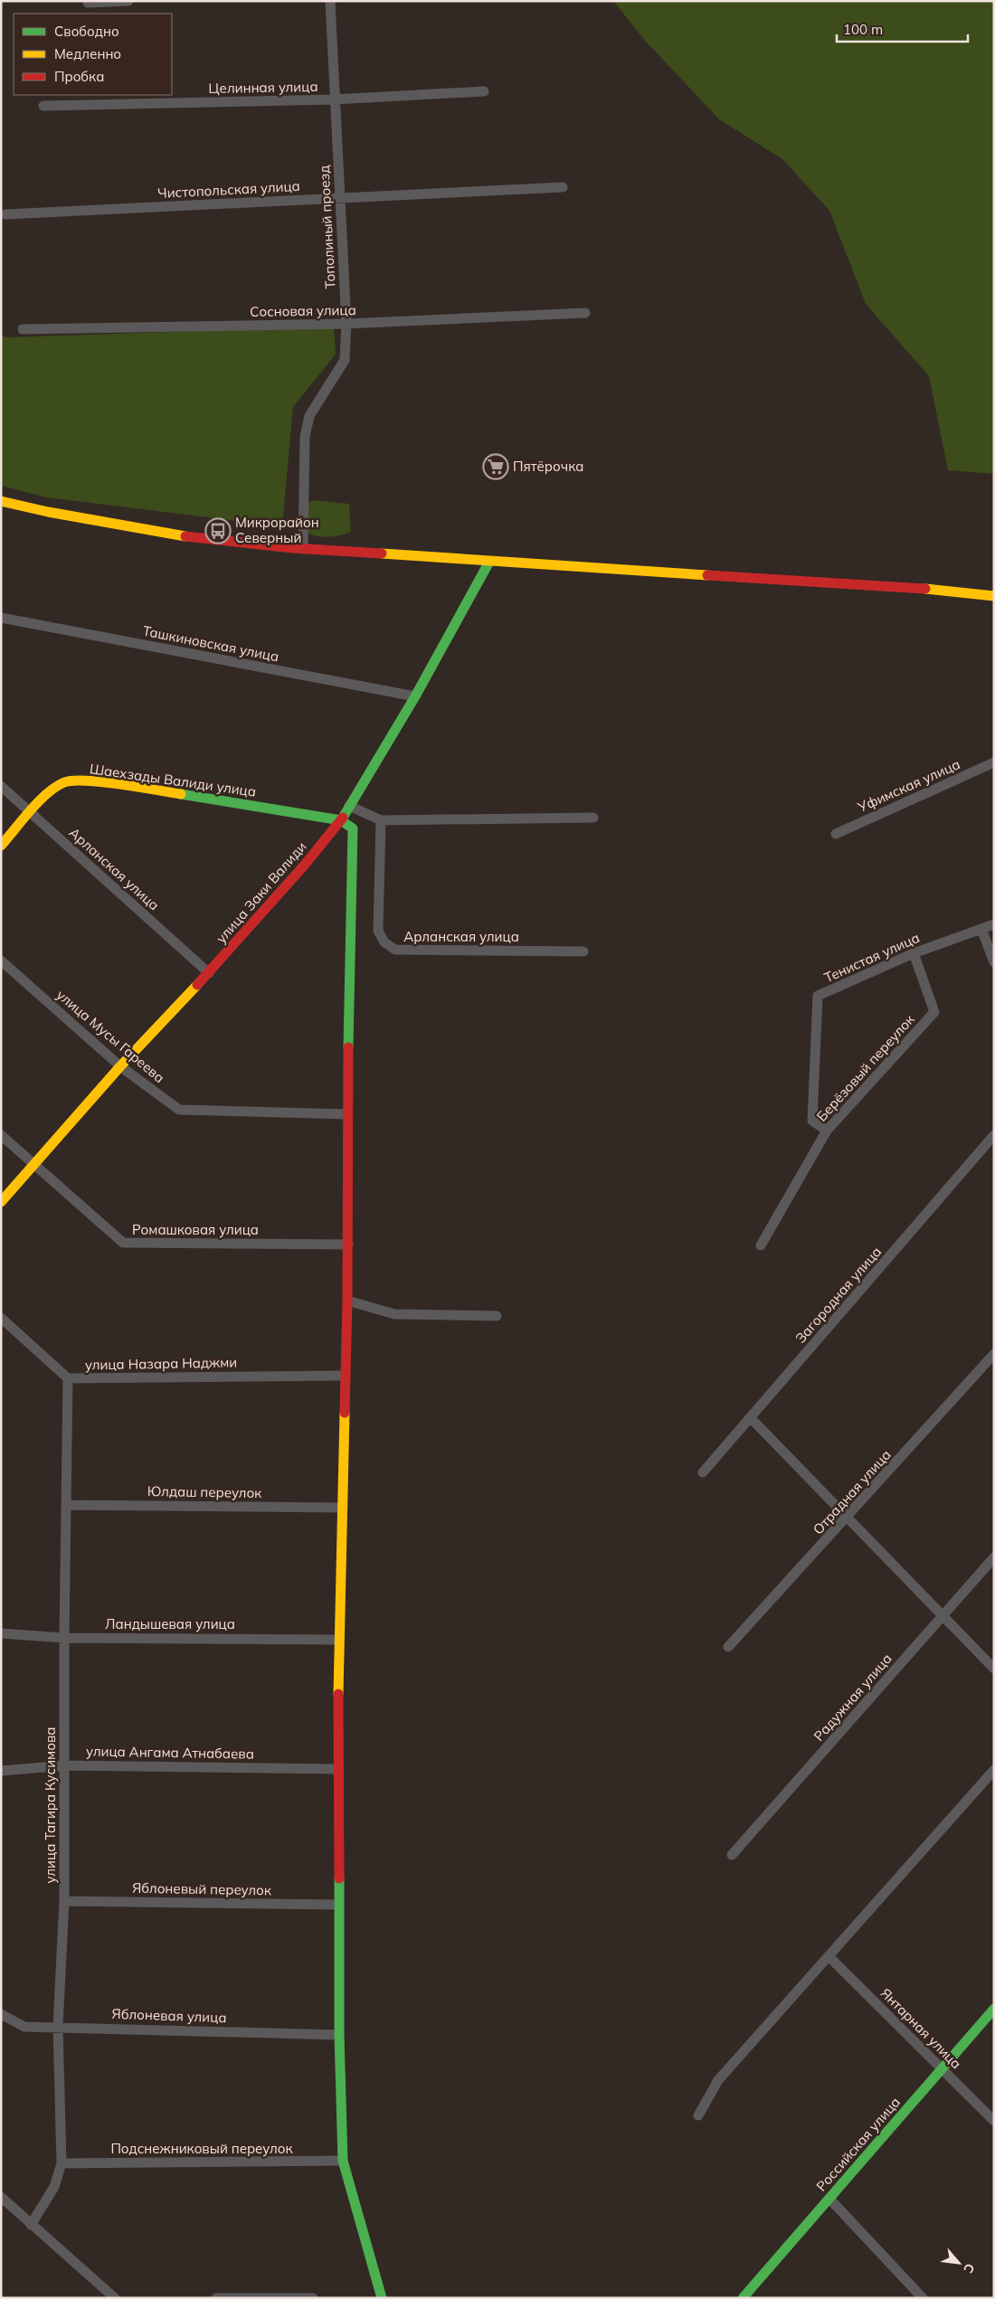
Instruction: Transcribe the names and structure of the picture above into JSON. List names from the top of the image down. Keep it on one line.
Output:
{"streets":{"street":["Целинная улица","Чистопольская улица","Тополиный проезд","Сосновая улица","Ташкиновская улица","Шаехзады Валиди улица","Уфимская улица","Арланская улица","улица Заки Валиди","Тенистая улица","улица Мусы Гареева","Берёзовый переулок","Ромашковая улица","Загородная улица","улица Назара Наджми","Юлдаш переулок","Отрадная улица","Ландышевая улица","Радужная улица","улица Ангама Атнабаева","улица Тагира Кусимова","Яблоневый переулок","Яблоневая улица","Янтарная улица","Российская улица","Подснежниковый переулок"]},"crossings":[["Целинная улица","Тополиный проезд"],["Чистопольская улица","Тополиный проезд"],["Тополиный проезд","Сосновая улица"],["Ташкиновская улица","улица Заки Валиди"],["Шаехзады Валиди улица","Арланская улица"],["Шаехзады Валиди улица","улица Заки Валиди"],["Арланская улица","улица Заки Валиди"],["улица Заки Валиди","улица Мусы Гареева"],["улица Заки Валиди","Ромашковая улица"],["Тенистая улица","Берёзовый переулок"],["улица Назара Наджми","улица Тагира Кусимова"],["Юлдаш переулок","улица Тагира Кусимова"],["Ландышевая улица","улица Тагира Кусимова"],["улица Ангама Атнабаева","улица Тагира Кусимова"],["улица Тагира Кусимова","Яблоневый переулок"],["улица Тагира Кусимова","Яблоневая улица"],["улица Тагира Кусимова","Подснежниковый переулок"],["Янтарная улица","Российская улица"]],"places":{"supermarket":["Пятёрочка"],"bus stop":["Микрорайон Северный"]},"legend":["Свободно","Медленно","Пробка"],"scale_bar":"100 m","north":"bottom right"}
